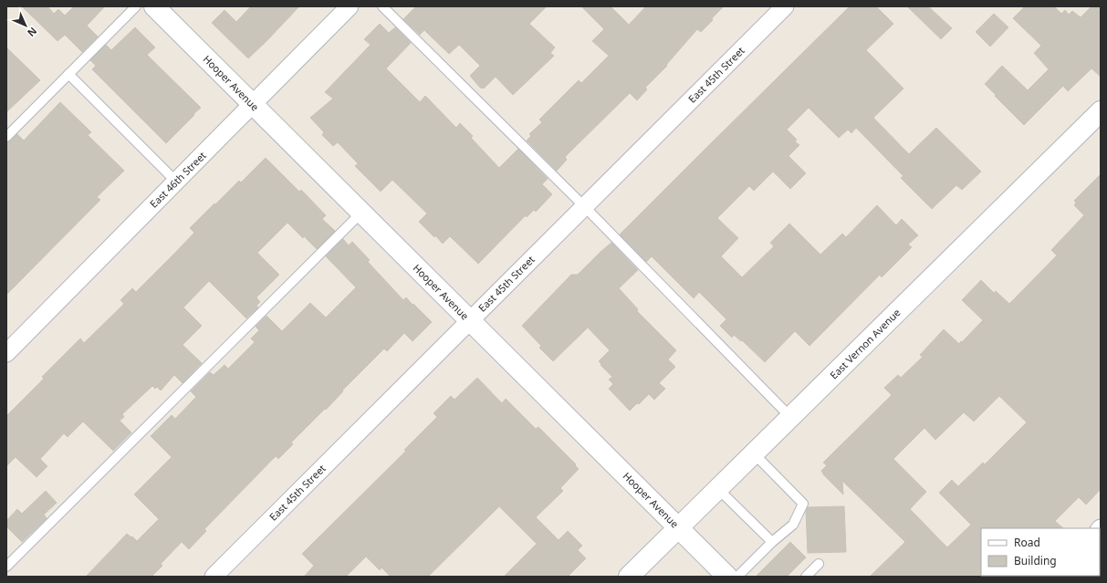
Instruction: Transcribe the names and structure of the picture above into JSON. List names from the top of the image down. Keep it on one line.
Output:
{"streets":{"street":["East 45th Street","Hooper Avenue","East 46th Street","East Vernon Avenue"]},"crossings":[["East 45th Street","Hooper Avenue"],["Hooper Avenue","East 46th Street"],["Hooper Avenue","East Vernon Avenue"]],"legend":["Road","Building"],"north":"bottom right"}
